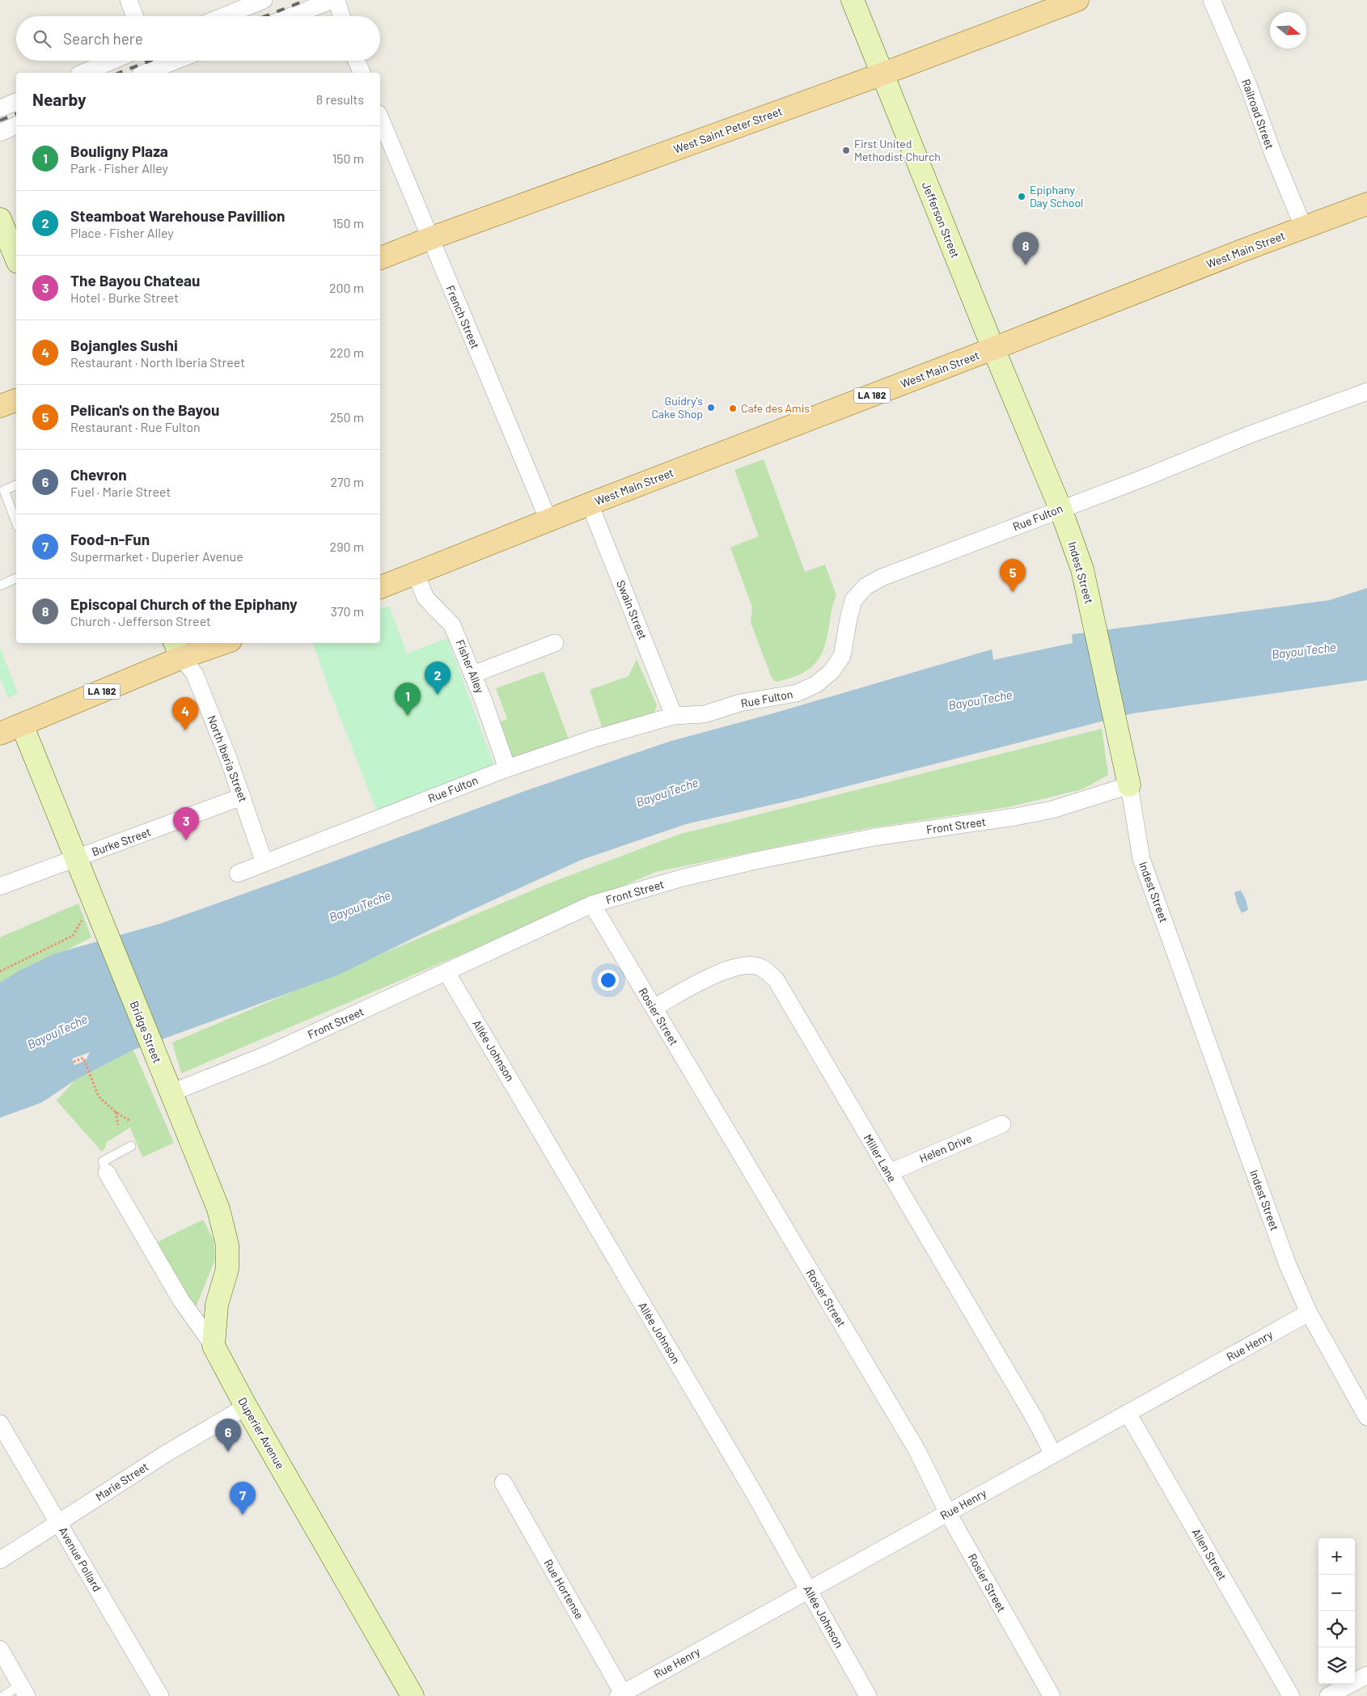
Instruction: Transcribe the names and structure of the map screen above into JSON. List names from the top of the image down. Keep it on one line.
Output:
{"streets":{"main road":["West Saint Peter Street","Jefferson Street","West Main Street","LA 182","Indest Street","Bridge Street","Duperier Avenue"],"street":["Railroad Street","French Street","Rue Fulton","Swain Street","Fisher Alley","North Iberia Street","Front Street","Burke Street","Rosier Street","Allée Johnson","Helen Drive","Miller Lane","Rue Henry","Marie Street","Allen Street","Avenue Pollard","Rue Hortense"]},"crossings":[["Railroad Street","West Main Street"],["West Saint Peter Street","Jefferson Street"],["West Saint Peter Street","French Street"],["Jefferson Street","West Main Street"],["Jefferson Street","Indest Street"],["West Main Street","French Street"],["West Main Street","Indest Street"],["West Main Street","Swain Street"],["West Main Street","Fisher Alley"],["LA 182","North Iberia Street"],["LA 182","Bridge Street"],["Rue Fulton","Indest Street"],["Rue Fulton","Swain Street"],["Rue Fulton","Fisher Alley"],["Rue Fulton","North Iberia Street"],["Indest Street","Front Street"],["Indest Street","Rue Henry"],["North Iberia Street","Burke Street"],["Front Street","Rosier Street"],["Front Street","Bridge Street"],["Front Street","Allée Johnson"],["Burke Street","Bridge Street"],["Rosier Street","Miller Lane"],["Rosier Street","Rue Henry"],["Bridge Street","Duperier Avenue"],["Allée Johnson","Rue Henry"],["Helen Drive","Miller Lane"],["Miller Lane","Rue Henry"],["Rue Henry","Allen Street"],["Rue Henry","Rue Hortense"],["Duperier Avenue","Marie Street"],["Marie Street","Avenue Pollard"]],"water":["Bayou Teche"],"places":["First United Methodist Church","Epiphany Day School","Guidry's Cake Shop","Cafe des Amis"],"north":"right","page":{"search":"Search here","heading":["Nearby","8 results"],"list":[{"mark":"1","name":"Bouligny Plaza","note":"Park · Fisher Alley","value":"150 m"},{"mark":"2","name":"Steamboat Warehouse Pavillion","note":"Place · Fisher Alley","value":"150 m"},{"mark":"3","name":"The Bayou Chateau","note":"Hotel · Burke Street","value":"200 m"},{"mark":"4","name":"Bojangles Sushi","note":"Restaurant · North Iberia Street","value":"220 m"},{"mark":"5","name":"Pelican's on the Bayou","note":"Restaurant · Rue Fulton","value":"250 m"},{"mark":"6","name":"Chevron","note":"Fuel · Marie Street","value":"270 m"},{"mark":"7","name":"Food-n-Fun","note":"Supermarket · Duperier Avenue","value":"290 m"},{"mark":"8","name":"Episcopal Church of the Epiphany","note":"Church · Jefferson Street","value":"370 m"}],"pins":["8","5","2","1","4","3","6","7"],"map_buttons":["+","−"]}}
